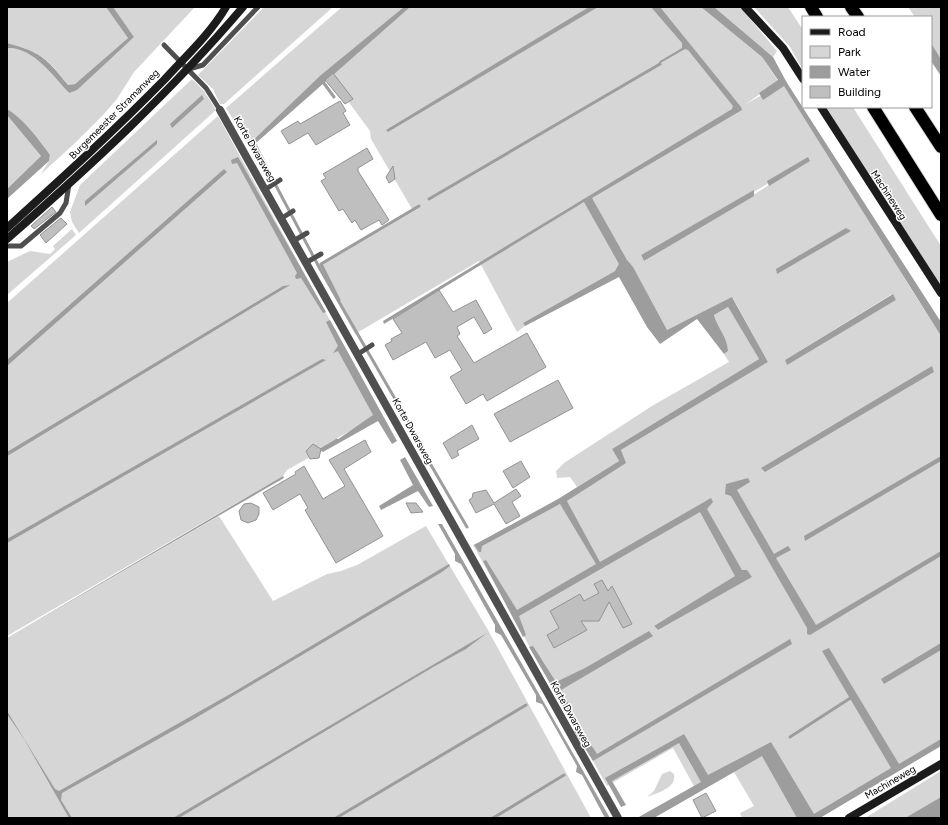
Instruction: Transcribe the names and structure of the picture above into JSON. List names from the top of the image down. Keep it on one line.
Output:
{"streets":{"main road":["Burgemeester Stramanweg","Machineweg"],"street":["Korte Dwarsweg"]},"crossings":[["Burgemeester Stramanweg","Korte Dwarsweg"]],"legend":["Road","Park","Water","Building"]}
